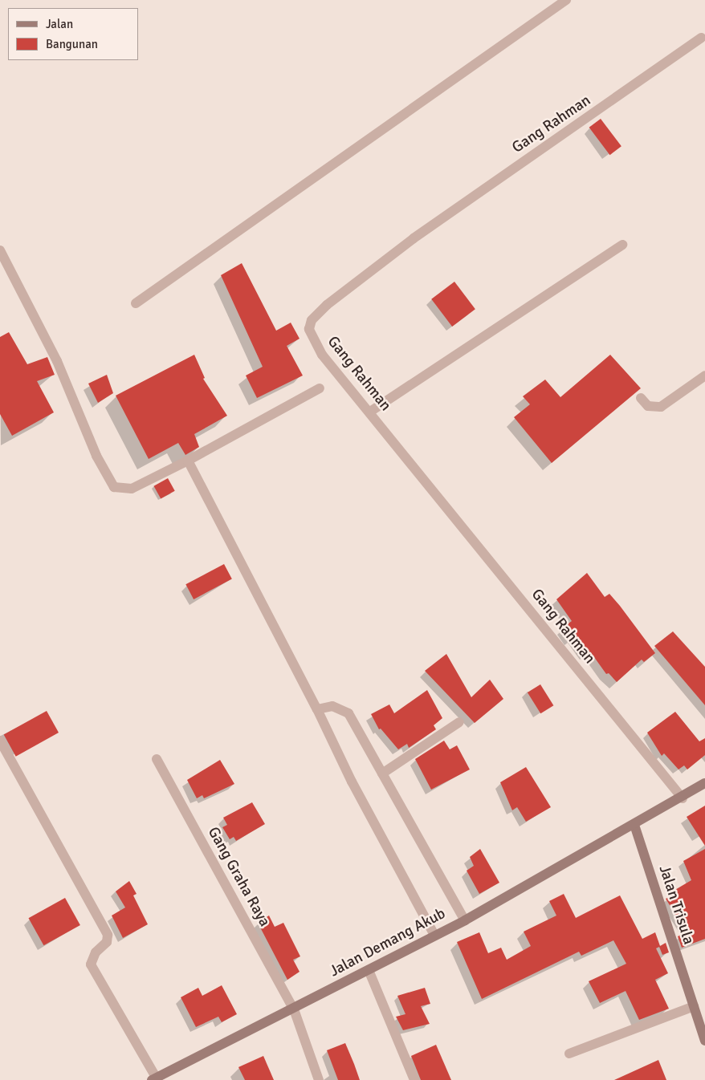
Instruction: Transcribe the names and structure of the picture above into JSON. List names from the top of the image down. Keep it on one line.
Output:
{"streets":{"street":["Gang Rahman","Gang Graha Raya","Jalan Trisula","Jalan Demang Akub"]},"crossings":[["Gang Rahman","Jalan Demang Akub"],["Gang Graha Raya","Jalan Demang Akub"],["Jalan Trisula","Jalan Demang Akub"]],"legend":["Jalan","Bangunan"]}
